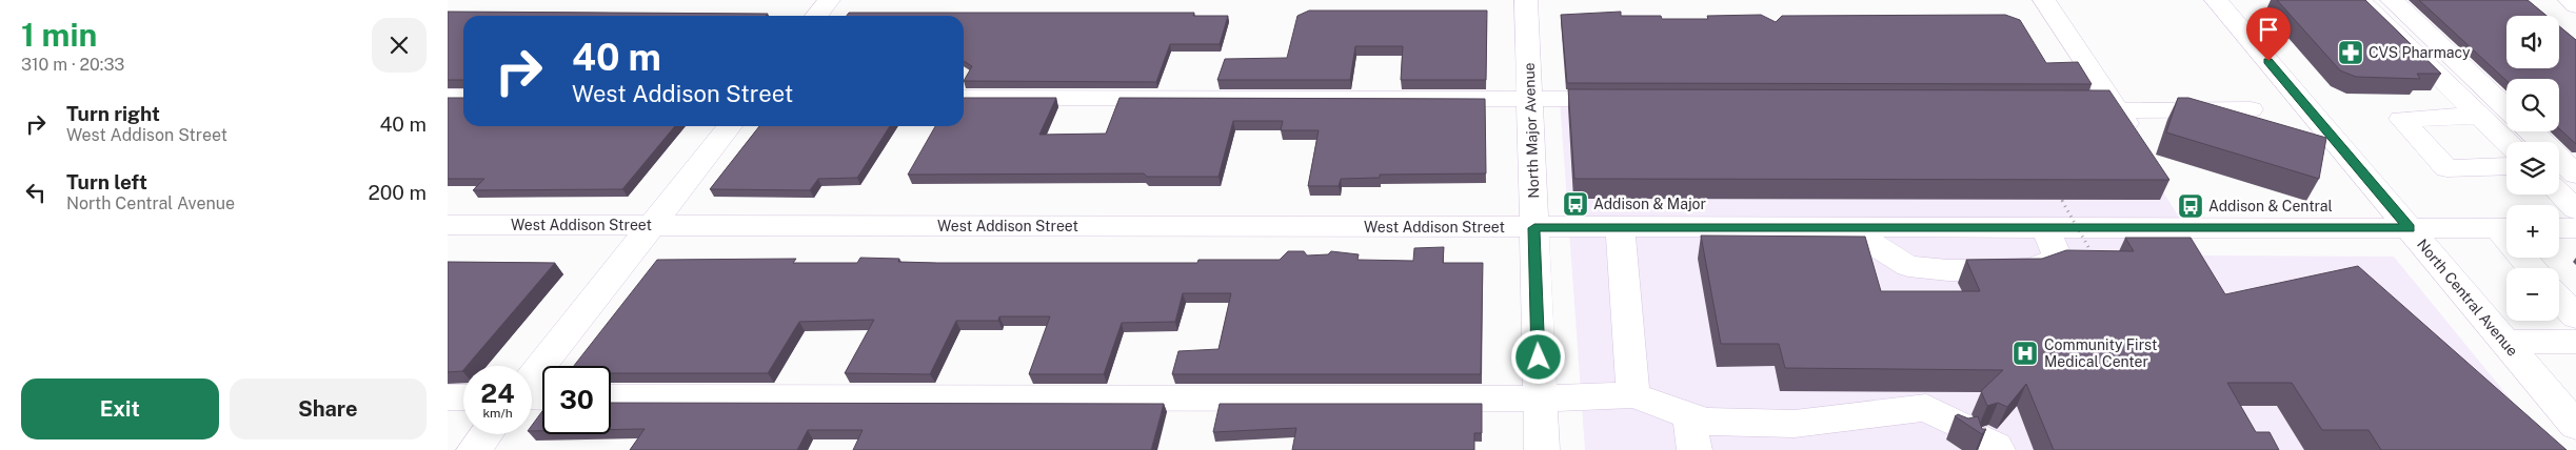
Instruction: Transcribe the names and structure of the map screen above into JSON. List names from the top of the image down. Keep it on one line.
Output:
{"streets":{"street":["North Major Avenue","West Addison Street","North Central Avenue"]},"crossings":[["North Major Avenue","West Addison Street"],["West Addison Street","North Central Avenue"]],"places":{"pharmacy":["CVS Pharmacy"],"bus stop":["Addison & Major","Addison & Central"],"hospital":["Community First Medical Center"]},"page":{"heading":["1 min","310 m · 20:33"],"map_buttons":["+","−"],"turn":["40 m","West Addison Street"],"list":[{"name":"Turn right","note":"West Addison Street","value":"40 m"},{"name":"Turn left","note":"North Central Avenue","value":"200 m"}],"speed":"24 km/h","limit":"30","buttons":["Exit","Share"]}}
